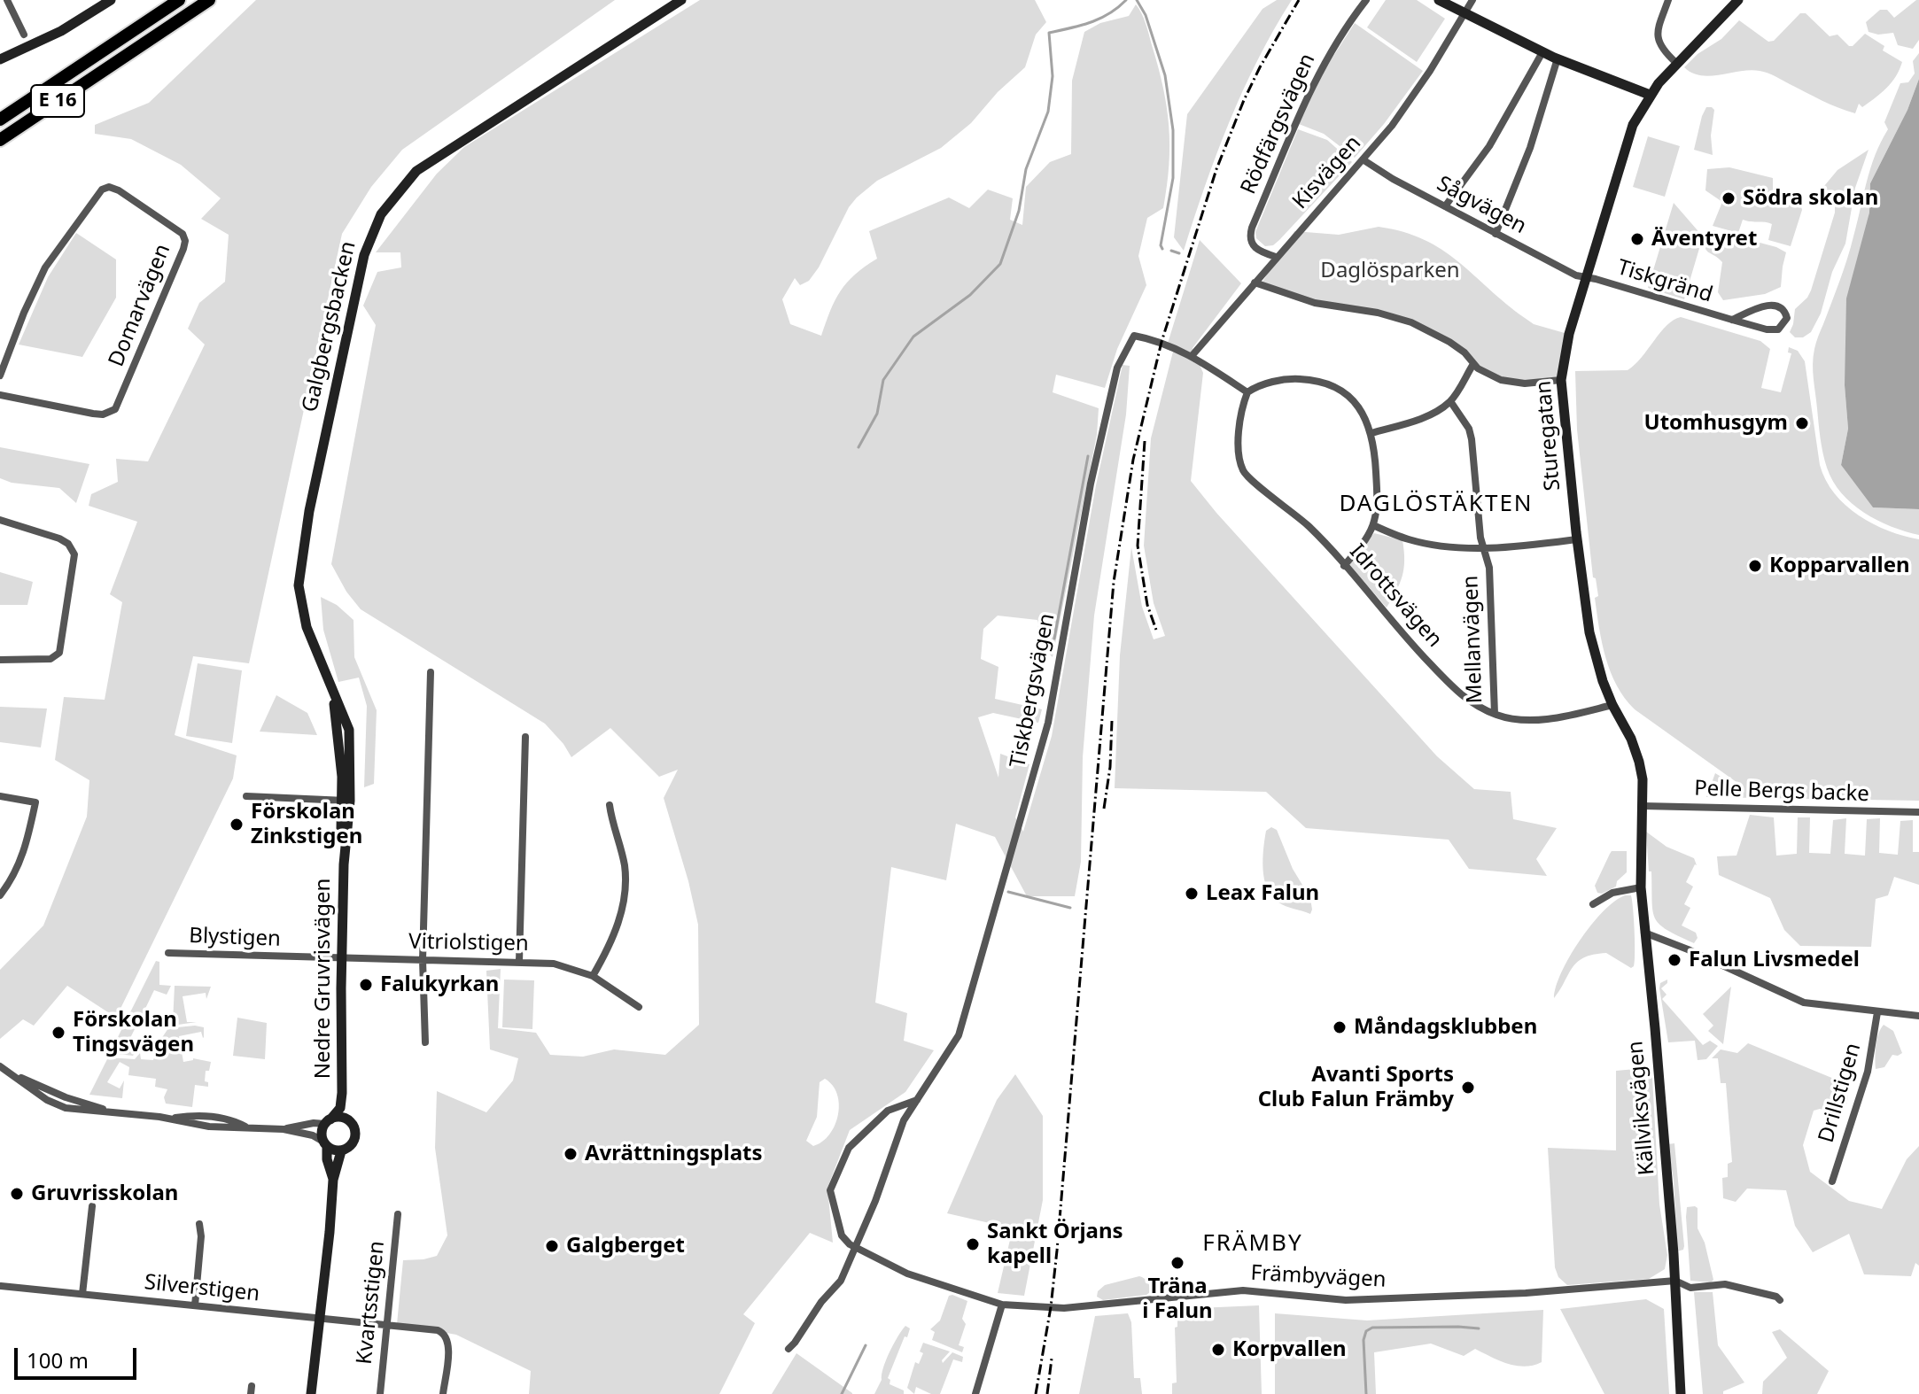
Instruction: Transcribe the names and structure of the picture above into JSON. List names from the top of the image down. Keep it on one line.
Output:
{"streets":{"highway":["E 16"],"street":["Rödfärgsvägen","Kisvägen","Sågvägen","Tiskgränd","Domarvägen","Galgbergsbacken","Sturegatan","Idrottsvägen","Mellanvägen","Tiskbergsvägen","Pelle Bergs backe","Blystigen","Vitriolstigen","Nedre Gruvrisvägen","Drillstigen","Källviksvägen","Främbyvägen","Silverstigen","Kvartsstigen"]},"crossings":[["Rödfärgsvägen","Kisvägen"],["Kisvägen","Sågvägen"],["Kisvägen","Tiskbergsvägen"],["Sågvägen","Tiskgränd"],["Sågvägen","Sturegatan"],["Tiskgränd","Sturegatan"],["Galgbergsbacken","Nedre Gruvrisvägen"],["Sturegatan","Idrottsvägen"],["Sturegatan","Pelle Bergs backe"],["Idrottsvägen","Mellanvägen"],["Tiskbergsvägen","Främbyvägen"],["Blystigen","Vitriolstigen"],["Blystigen","Nedre Gruvrisvägen"],["Vitriolstigen","Nedre Gruvrisvägen"],["Källviksvägen","Främbyvägen"],["Silverstigen","Kvartsstigen"]],"districts":["DAGLÖSTÄKTEN","FRÄMBY"],"parks":["Daglösparken"],"places":["Södra skolan","Äventyret","Utomhusgym","Kopparvallen","Förskolan Zinkstigen","Leax Falun","Falun Livsmedel","Falukyrkan","Måndagsklubben","Förskolan Tingsvägen","Avanti Sports Club Falun Främby","Avrättningsplats","Gruvrisskolan","Sankt Örjans kapell","Galgberget","Träna i Falun","Korpvallen"],"scale_bar":"100 m"}
